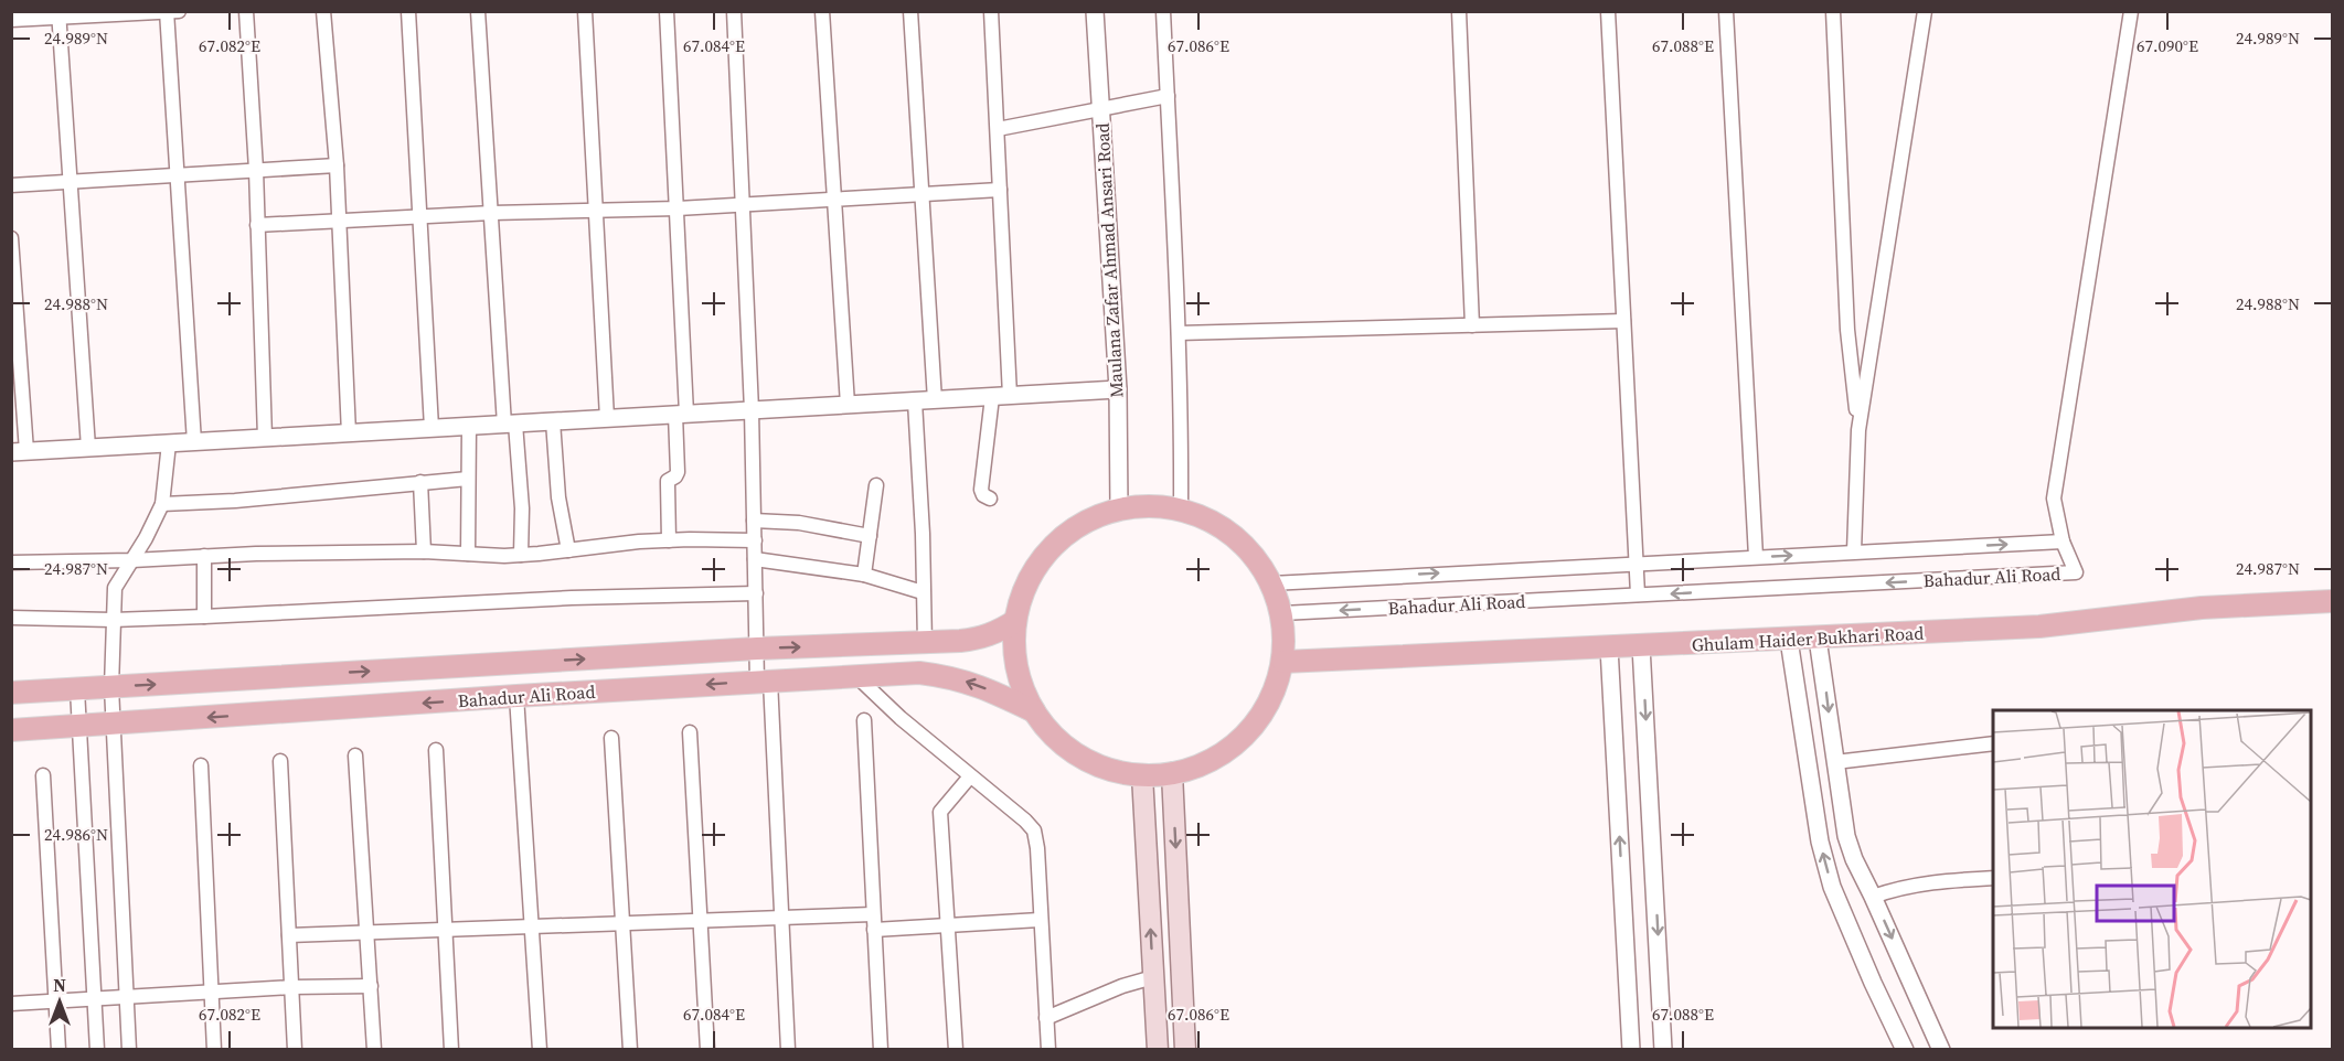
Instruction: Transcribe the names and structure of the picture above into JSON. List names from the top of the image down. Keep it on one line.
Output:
{"streets":{"main road":["Bahadur Ali Road","Ghulam Haider Bukhari Road"],"street":["Maulana Zafar Ahmad Ansari Road"]},"north":"top","coordinates":["24.989°N","67.082°E","67.084°E","67.086°E","67.088°E","67.090°E","24.988°N","24.987°N","24.986°N"]}
